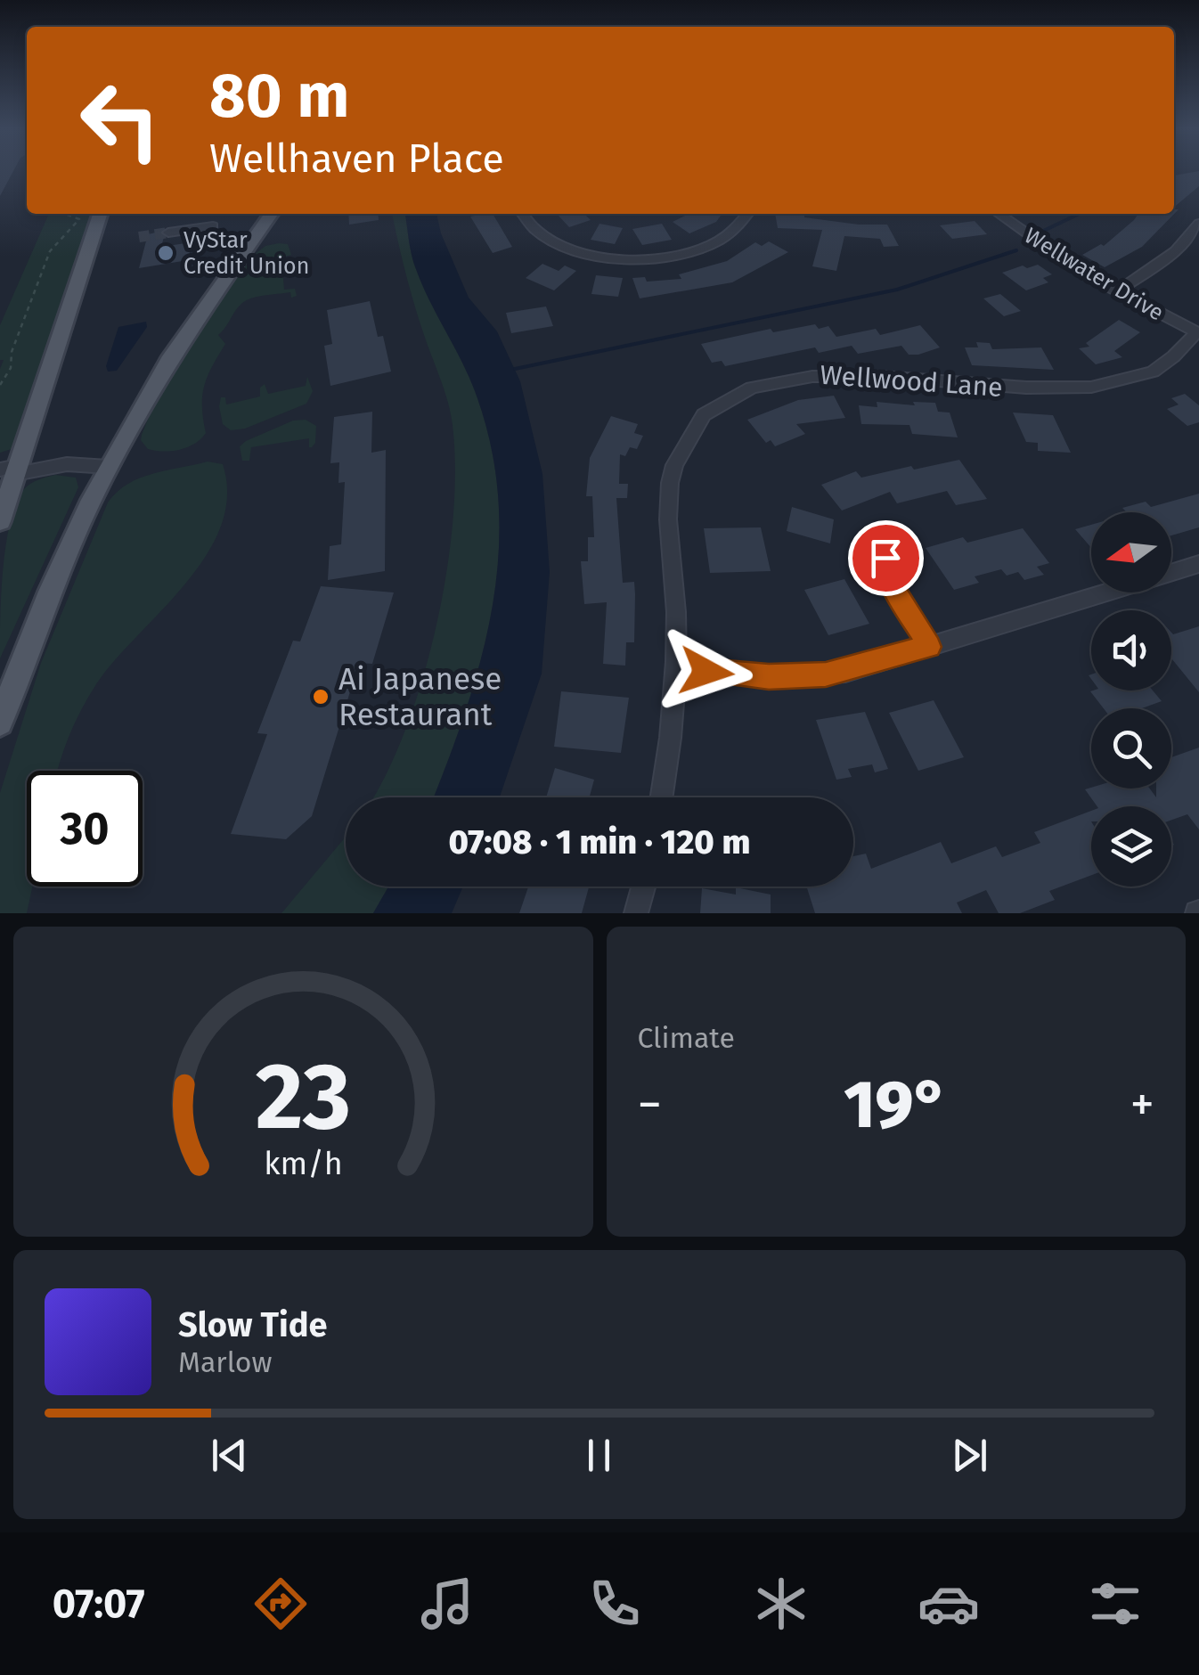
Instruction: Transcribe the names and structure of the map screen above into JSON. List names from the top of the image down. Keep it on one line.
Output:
{"streets":{"street":["Wellwater Drive","Wellwood Lane"]},"crossings":[["Wellwater Drive","Wellwood Lane"]],"places":["VyStar Credit Union","Ai Japanese Restaurant"],"north":"left","page":{"turn":["80 m","Wellhaven Place"],"limit":"30","trip":"07:08 · 1 min · 120 m","tile":"Climate","heat":["−","19°","+"],"song":["Slow Tide","Marlow"],"tabs":"07:07","gauge":["23","km/h"]}}
